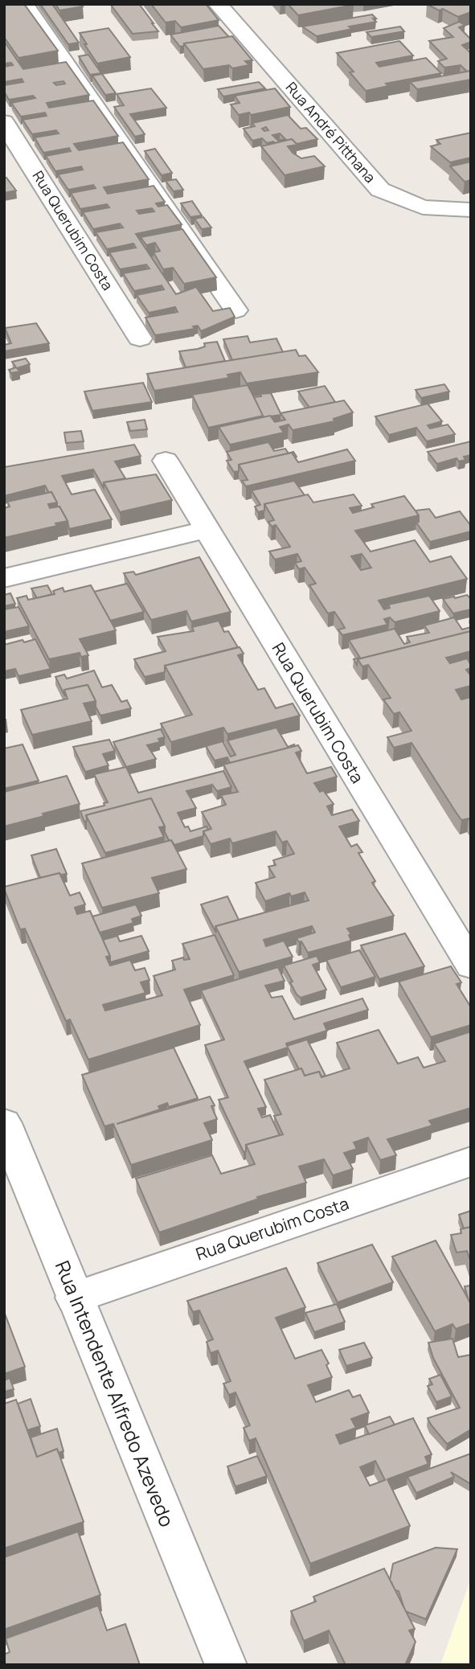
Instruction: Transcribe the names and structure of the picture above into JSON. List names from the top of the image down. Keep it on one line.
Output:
{"streets":{"street":["Rua André Pitthana","Rua Querubim Costa","Rua Intendente Alfredo Azevedo"]},"crossings":[["Rua Querubim Costa","Rua Intendente Alfredo Azevedo"]]}
